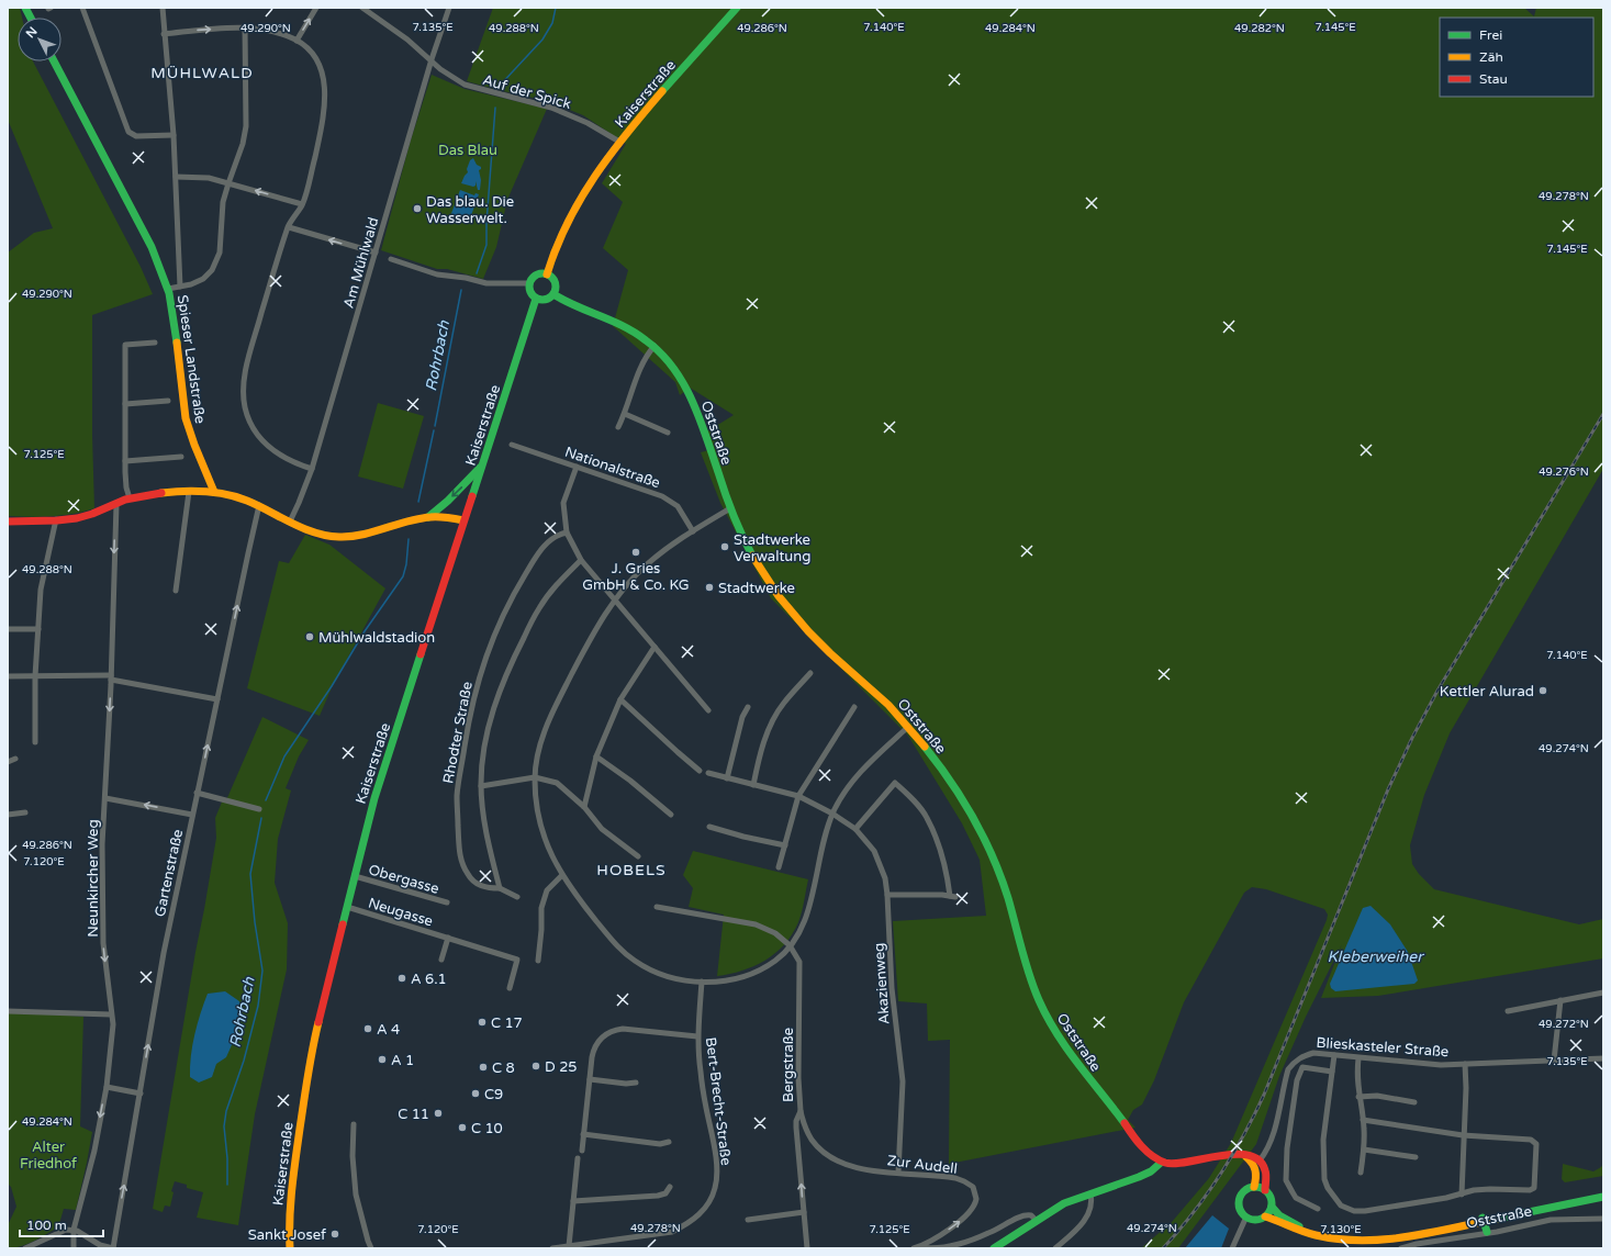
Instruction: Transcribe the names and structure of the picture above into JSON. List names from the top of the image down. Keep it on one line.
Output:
{"streets":{"main road":["Kaiserstraße","Spieser Landstraße","Oststraße"],"street":["Auf der Spick","Am Mühlwald","Nationalstraße","Rhodter Straße","Gartenstraße","Neunkircher Weg","Obergasse","Neugasse","Akazienweg","Blieskasteler Straße","Bergstraße","Bert-Brecht-Straße","Zur Audell"]},"crossings":[["Auf der Spick","Kaiserstraße"],["Auf der Spick","Am Mühlwald"],["Kaiserstraße","Oststraße"],["Kaiserstraße","Obergasse"],["Kaiserstraße","Neugasse"],["Akazienweg","Zur Audell"],["Bergstraße","Zur Audell"]],"one_way":["Gartenstraße","Neunkircher Weg"],"districts":["MÜHLWALD","HOBELS"],"water":["Rohrbach","Kleberweiher"],"parks":["Das Blau","Alter Friedhof"],"places":["Das blau. Die Wasserwelt.","Stadtwerke Verwaltung","J. Gries GmbH & Co. KG","Stadtwerke","Mühlwaldstadion","Kettler Alurad","A 6.1","C 17","A 4","A 1","D 25","C 8","C9","C 11","C 10","Sankt Josef"],"legend":["Frei","Zäh","Stau"],"scale_bar":"100 m","north":"top left","coordinates":["7.135°E","7.140°E","7.145°E","49.290°N","49.288°N","49.286°N","49.284°N","49.282°N","49.278°N","7.125°E","49.276°N","49.274°N","7.120°E","49.272°N","7.130°E"]}
